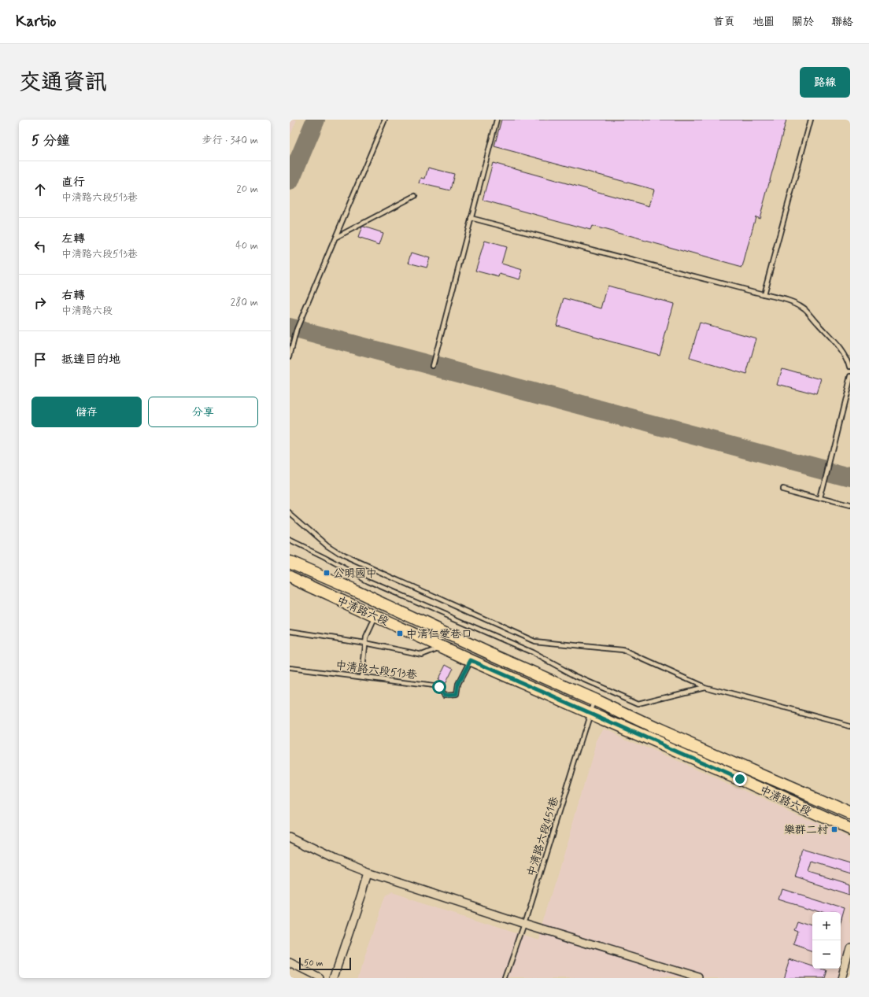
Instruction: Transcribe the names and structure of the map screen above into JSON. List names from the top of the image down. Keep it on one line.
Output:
{"streets":{"main road":["中清路六段"],"lane":["中清路六段513巷","中清路六段451巷"]},"crossings":[["中清路六段","中清路六段513巷"],["中清路六段","中清路六段451巷"]],"places":{"transit":["公明國中","中清仁愛巷口","樂群二村"]},"scale_bar":"50 m","page":{"header":"Kartio","nav":["首頁","地圖","關於","聯絡"],"title":"交通資訊","buttons":["路線",["儲存","分享"]],"heading":["5 分鐘","步行 · 340 m"],"list":[["直行","中清路六段513巷","20 m"],["左轉","中清路六段513巷","40 m"],["右轉","中清路六段","280 m"],"抵達目的地"],"map_buttons":["+","−"],"scale":"50 m"}}
